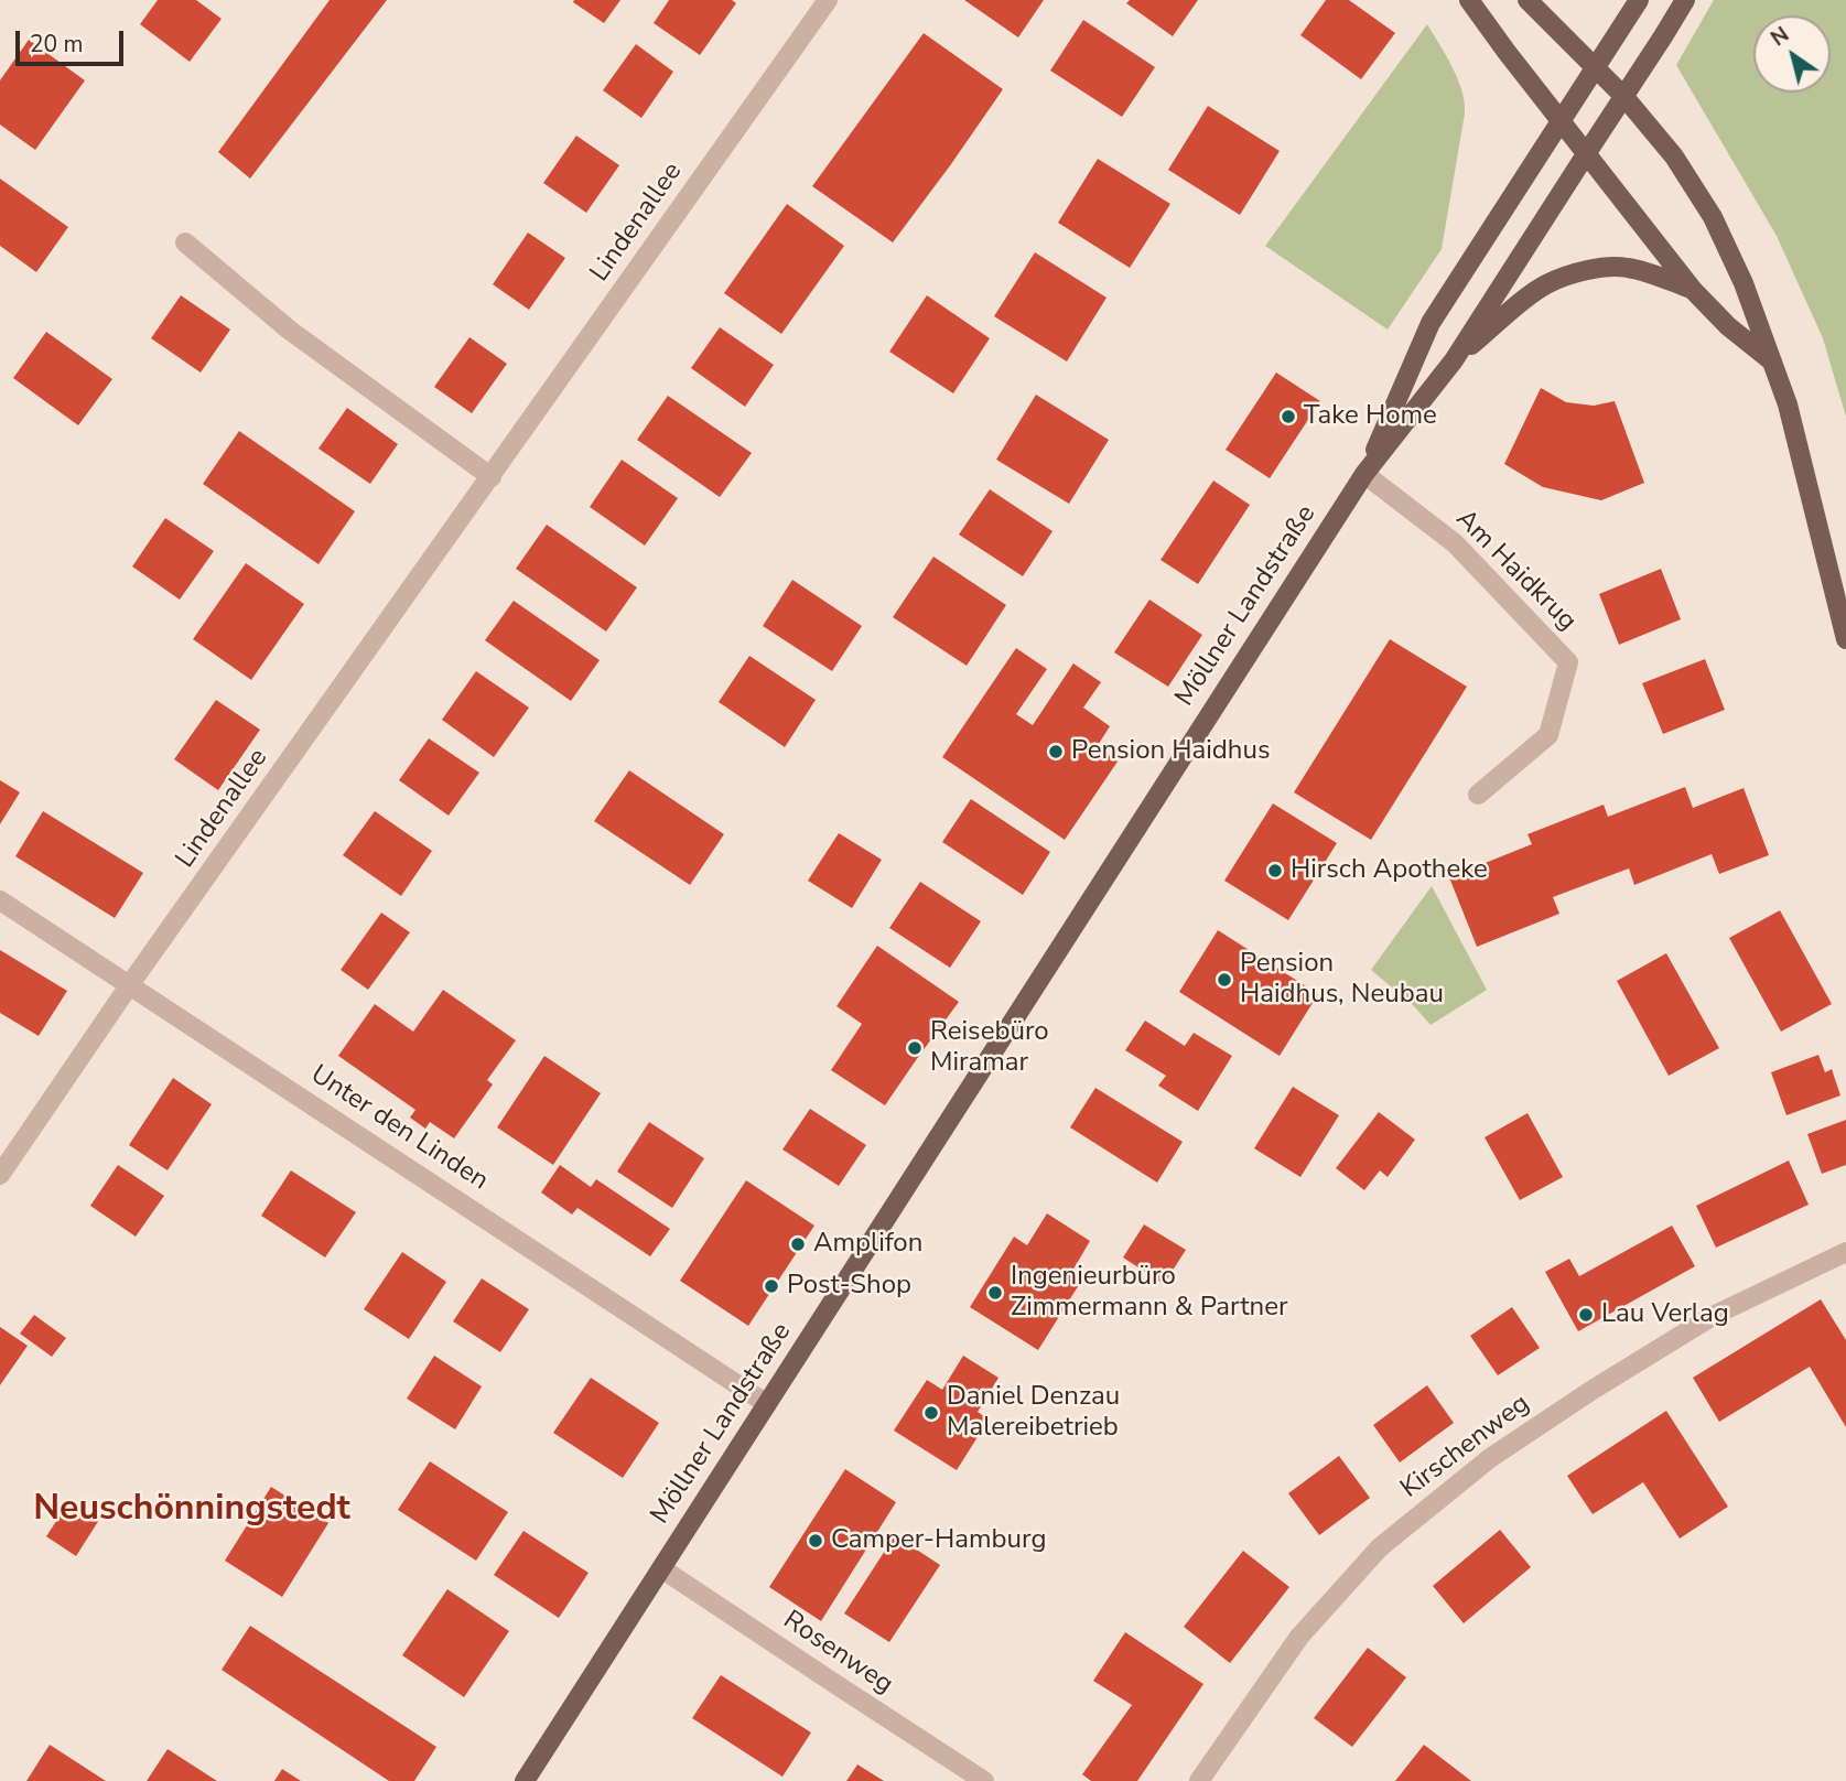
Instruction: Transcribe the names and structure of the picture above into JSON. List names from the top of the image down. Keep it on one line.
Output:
{"streets":{"main road":["Möllner Landstraße"],"street":["Lindenallee","Am Haidkrug","Unter den Linden","Kirschenweg","Rosenweg"]},"crossings":[["Lindenallee","Unter den Linden"],["Am Haidkrug","Möllner Landstraße"],["Möllner Landstraße","Unter den Linden"],["Möllner Landstraße","Rosenweg"]],"districts":["Neuschönningstedt"],"places":["Take Home","Pension Haidhus","Hirsch Apotheke","Pension Haidhus, Neubau","Reisebüro Miramar","Amplifon","Post-Shop","Ingenieurbüro Zimmermann & Partner","Lau Verlag","Daniel Denzau Malereibetrieb","Camper-Hamburg"],"scale_bar":"20 m","north":"top left"}
